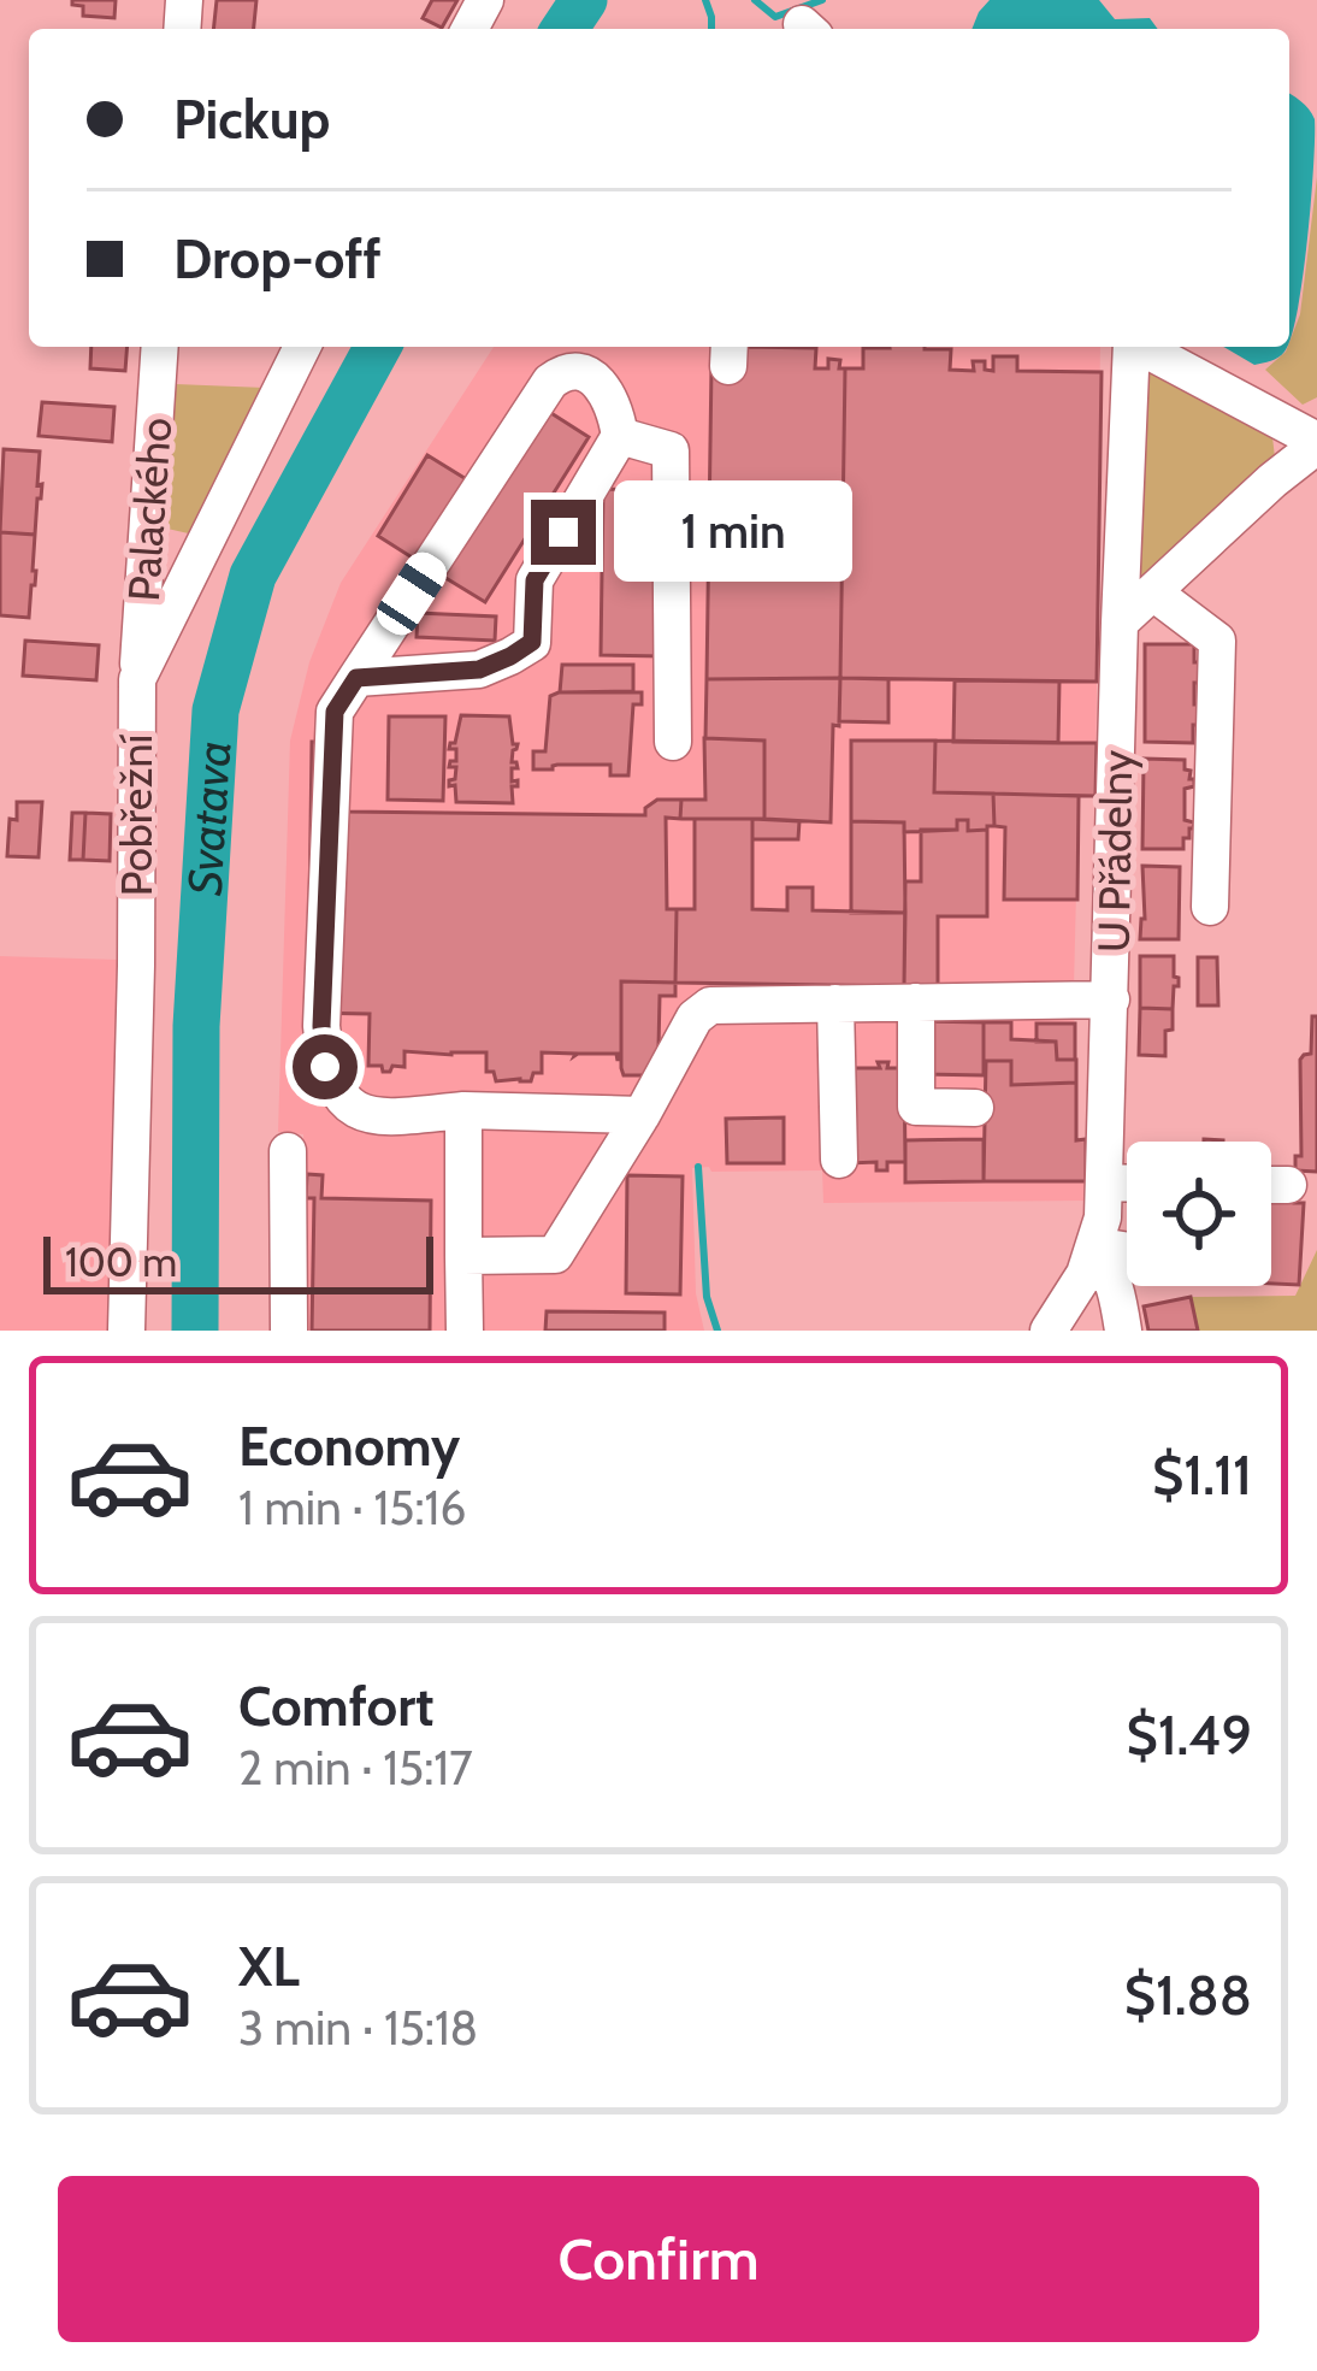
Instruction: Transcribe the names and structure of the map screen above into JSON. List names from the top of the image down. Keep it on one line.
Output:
{"streets":{"street":["Palackého","Pobřežní","U Přádelny"]},"crossings":[["Palackého","Pobřežní"]],"water":["Svatava"],"scale_bar":"100 m","page":{"banner":["Pickup","Drop-off"],"bubble":"1 min","scale":"100 m","list":[{"name":"Economy","note":"1 min · 15:16","value":"$1.11"},{"name":"Comfort","note":"2 min · 15:17","value":"$1.49"},{"name":"XL","note":"3 min · 15:18","value":"$1.88"}],"buttons":"Confirm"}}
